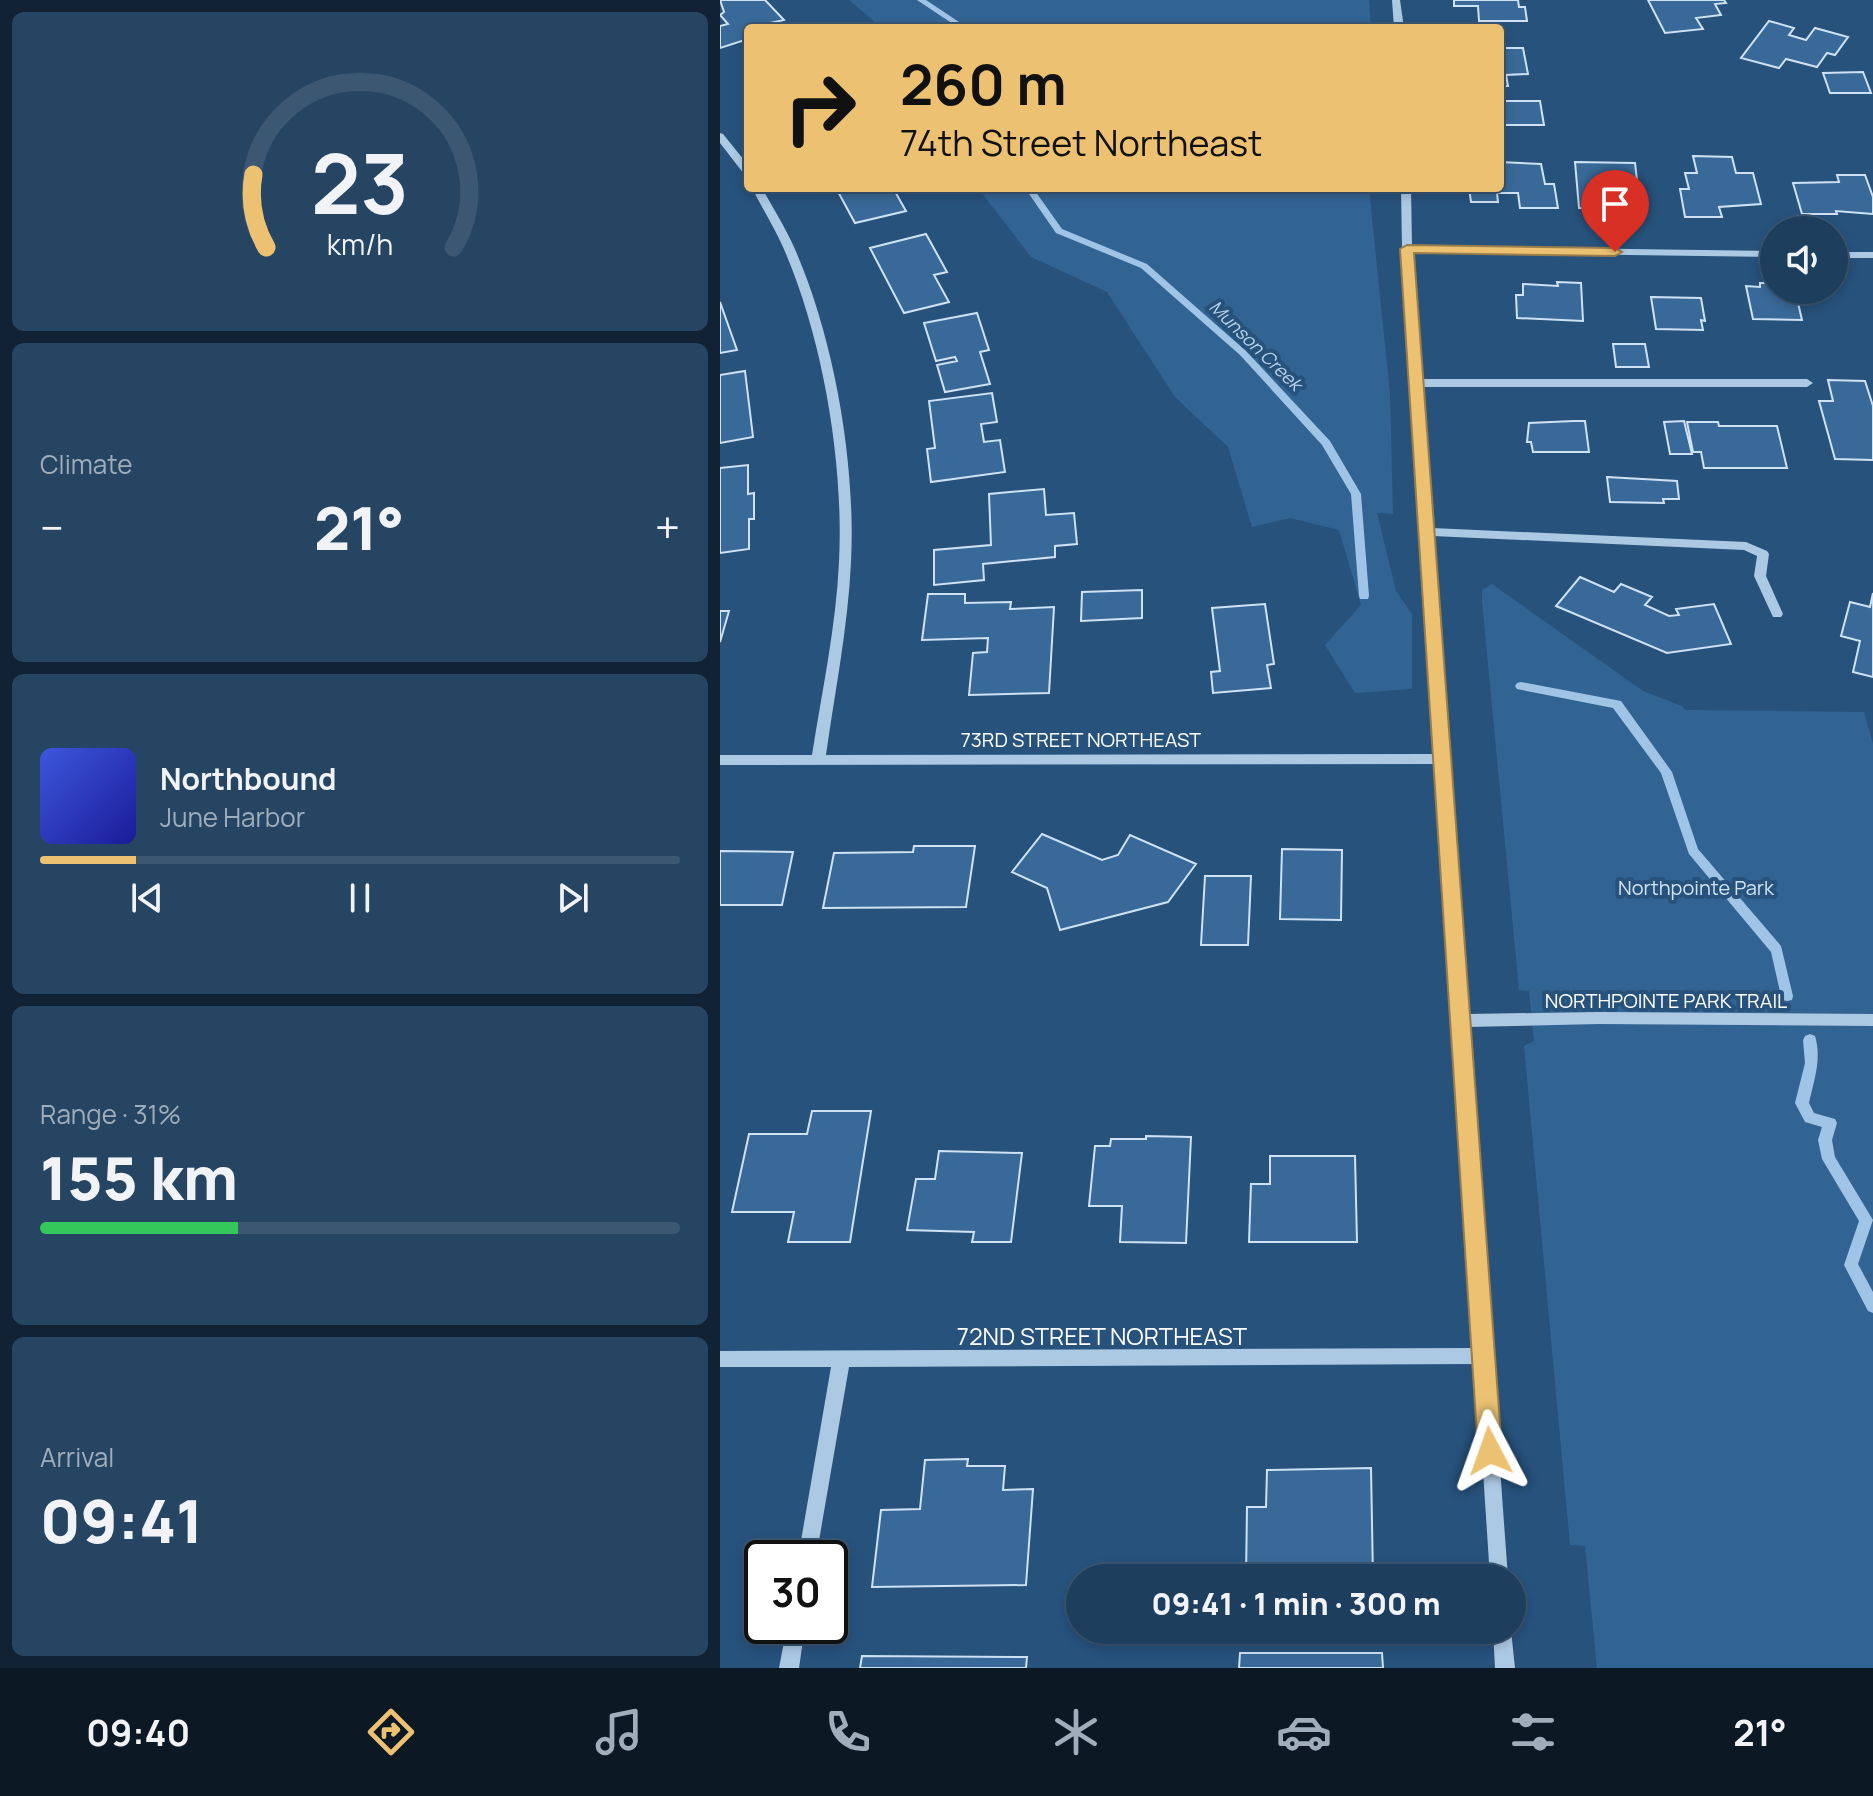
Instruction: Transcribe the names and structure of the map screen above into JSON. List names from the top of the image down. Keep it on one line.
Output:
{"streets":{"street":["73RD STREET NORTHEAST","NORTHPOINTE PARK TRAIL","72ND STREET NORTHEAST"]},"water":["Munson Creek"],"parks":["Northpointe Park"],"page":{"turn":["260 m","74th Street Northeast"],"tile":["Climate",["Range · 31%","155 km"],["Arrival","09:41"]],"heat":["−","21°","+"],"song":["Northbound","June Harbor"],"limit":"30","trip":"09:41 · 1 min · 300 m","tabs":["09:40","21°"],"gauge":["23","km/h"]}}
